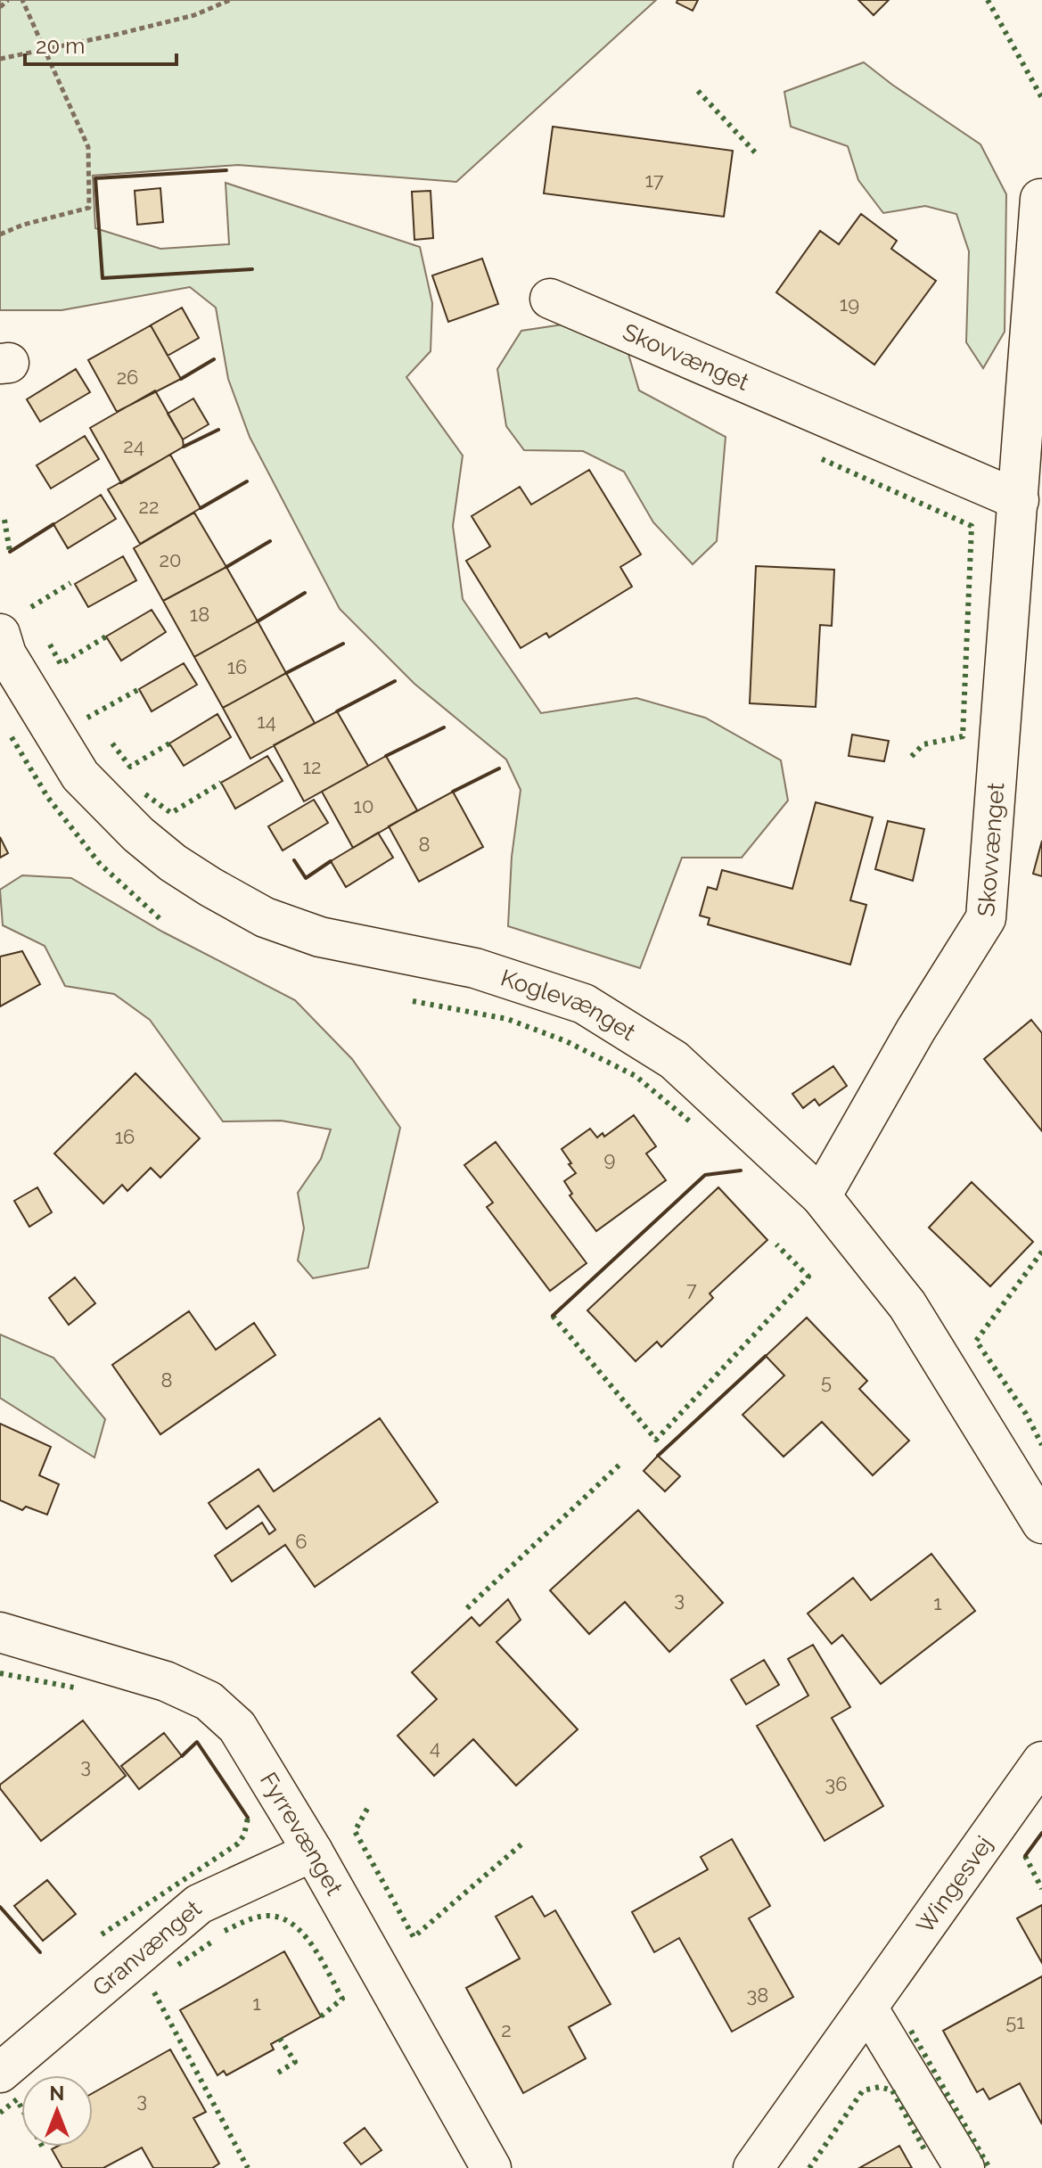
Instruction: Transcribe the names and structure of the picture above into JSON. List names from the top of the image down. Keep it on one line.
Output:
{"streets":{"street":["Skovvænget","Koglevænget","Fyrrevænget","Wingesvej","Granvænget"]},"crossings":[["Skovvænget","Koglevænget"],["Fyrrevænget","Granvænget"]],"house_numbers":["17","19","26","24","22","20","18","16","14","12","10","8","16","9","7","8","5","6","3","1","4","3","36","38","1","51","2","3"],"scale_bar":"20 m","north":"top"}
